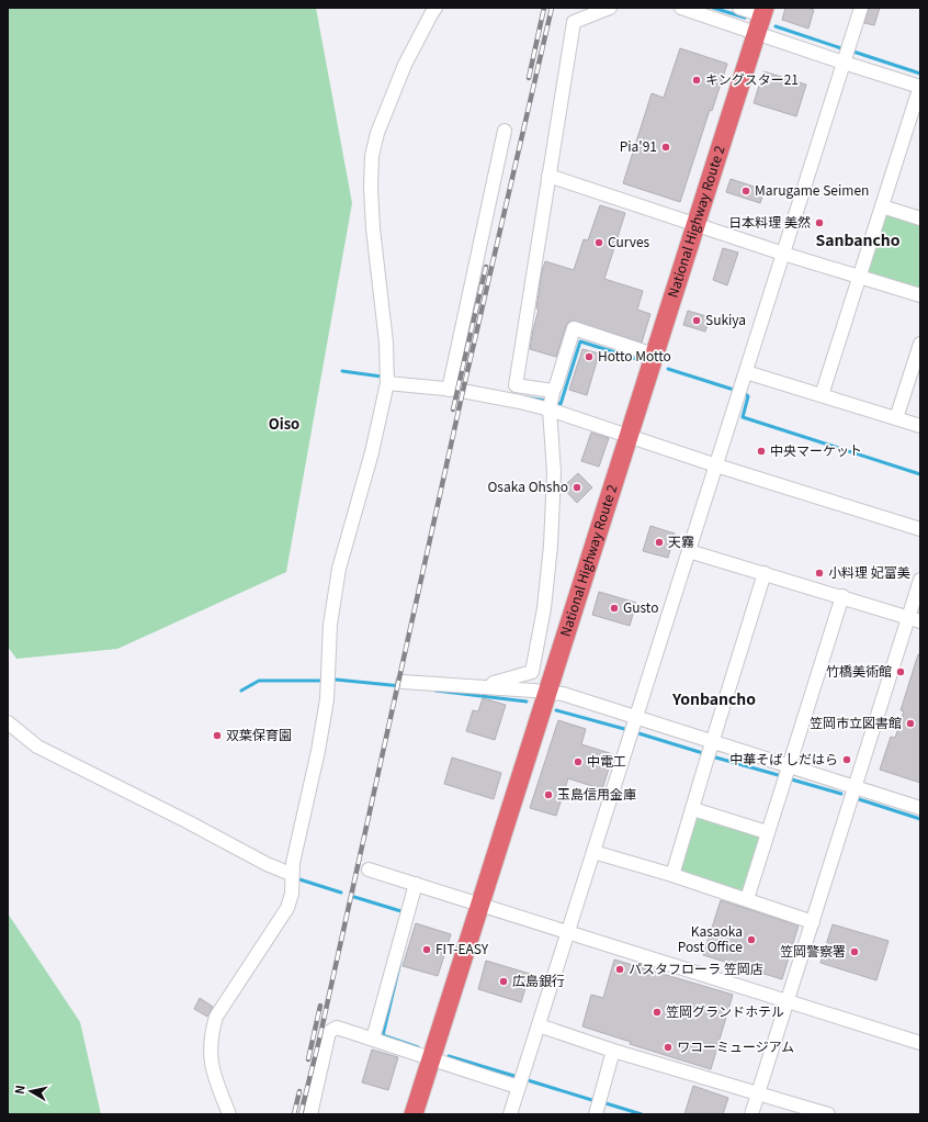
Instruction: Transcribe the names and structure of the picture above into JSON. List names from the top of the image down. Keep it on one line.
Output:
{"streets":{"highway":["National Highway Route 2"]},"districts":["Sanbancho","Oiso","Yonbancho"],"places":["キングスター21","Pia'91","Marugame Seimen","日本料理 美然","Curves","Sukiya","Hotto Motto","中央マーケット","Osaka Ohsho","天霧","小料理 妃富美","Gusto","竹橋美術館","笠岡市立図書館","双葉保育園","中華そば しだはら","中電工","玉島信用金庫","Kasaoka Post Office","FIT-EASY","笠岡警察署","パスタフローラ 笠岡店","広島銀行","笠岡グランドホテル","ワコーミュージアム"],"north":"left"}
